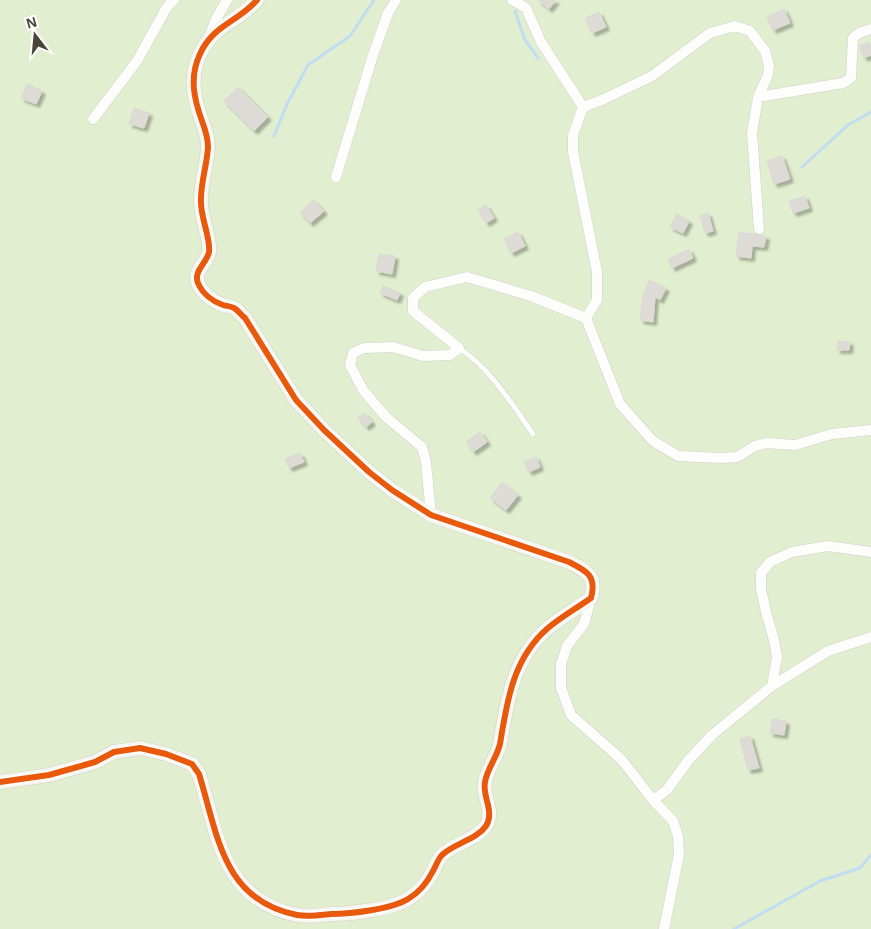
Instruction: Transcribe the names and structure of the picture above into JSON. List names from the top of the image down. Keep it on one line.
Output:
{"north":"top"}
